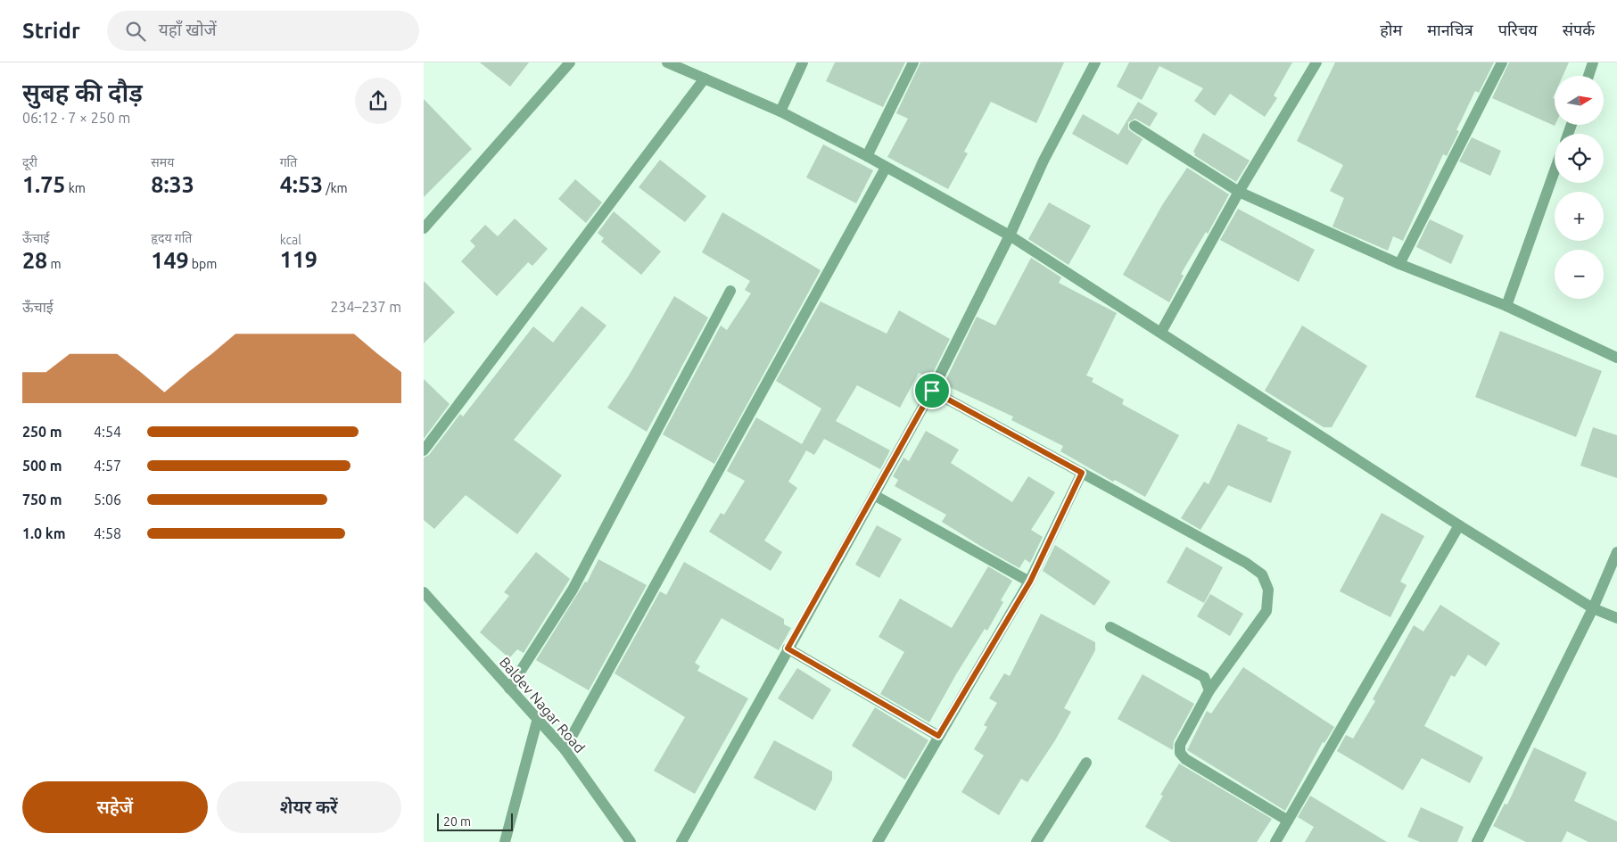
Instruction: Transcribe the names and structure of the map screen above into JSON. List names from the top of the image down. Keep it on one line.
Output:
{"streets":{"street":["Baldev Nagar Road"]},"scale_bar":"20 m","north":"right","page":{"header":"Stridr","search":"यहाँ खोजें","nav":["होम","मानचित्र","परिचय","संपर्क"],"heading":["सुबह की दौड़","06:12 · 7 × 250 m"],"map_buttons":["+","−"],"stats":[["दूरी","1.75 km"],["समय","8:33"],["गति","4:53 /km"],["ऊँचाई","28 m"],["हृदय गति","149 bpm"],["kcal","119"]],"chart":["ऊँचाई","234–237 m"],"list":[{"name":"250 m","note":"4:54"},{"name":"500 m","note":"4:57"},{"name":"750 m","note":"5:06"},{"name":"1.0 km","note":"4:58"}],"buttons":["सहेजें","शेयर करें"],"scale":"20 m"}}
